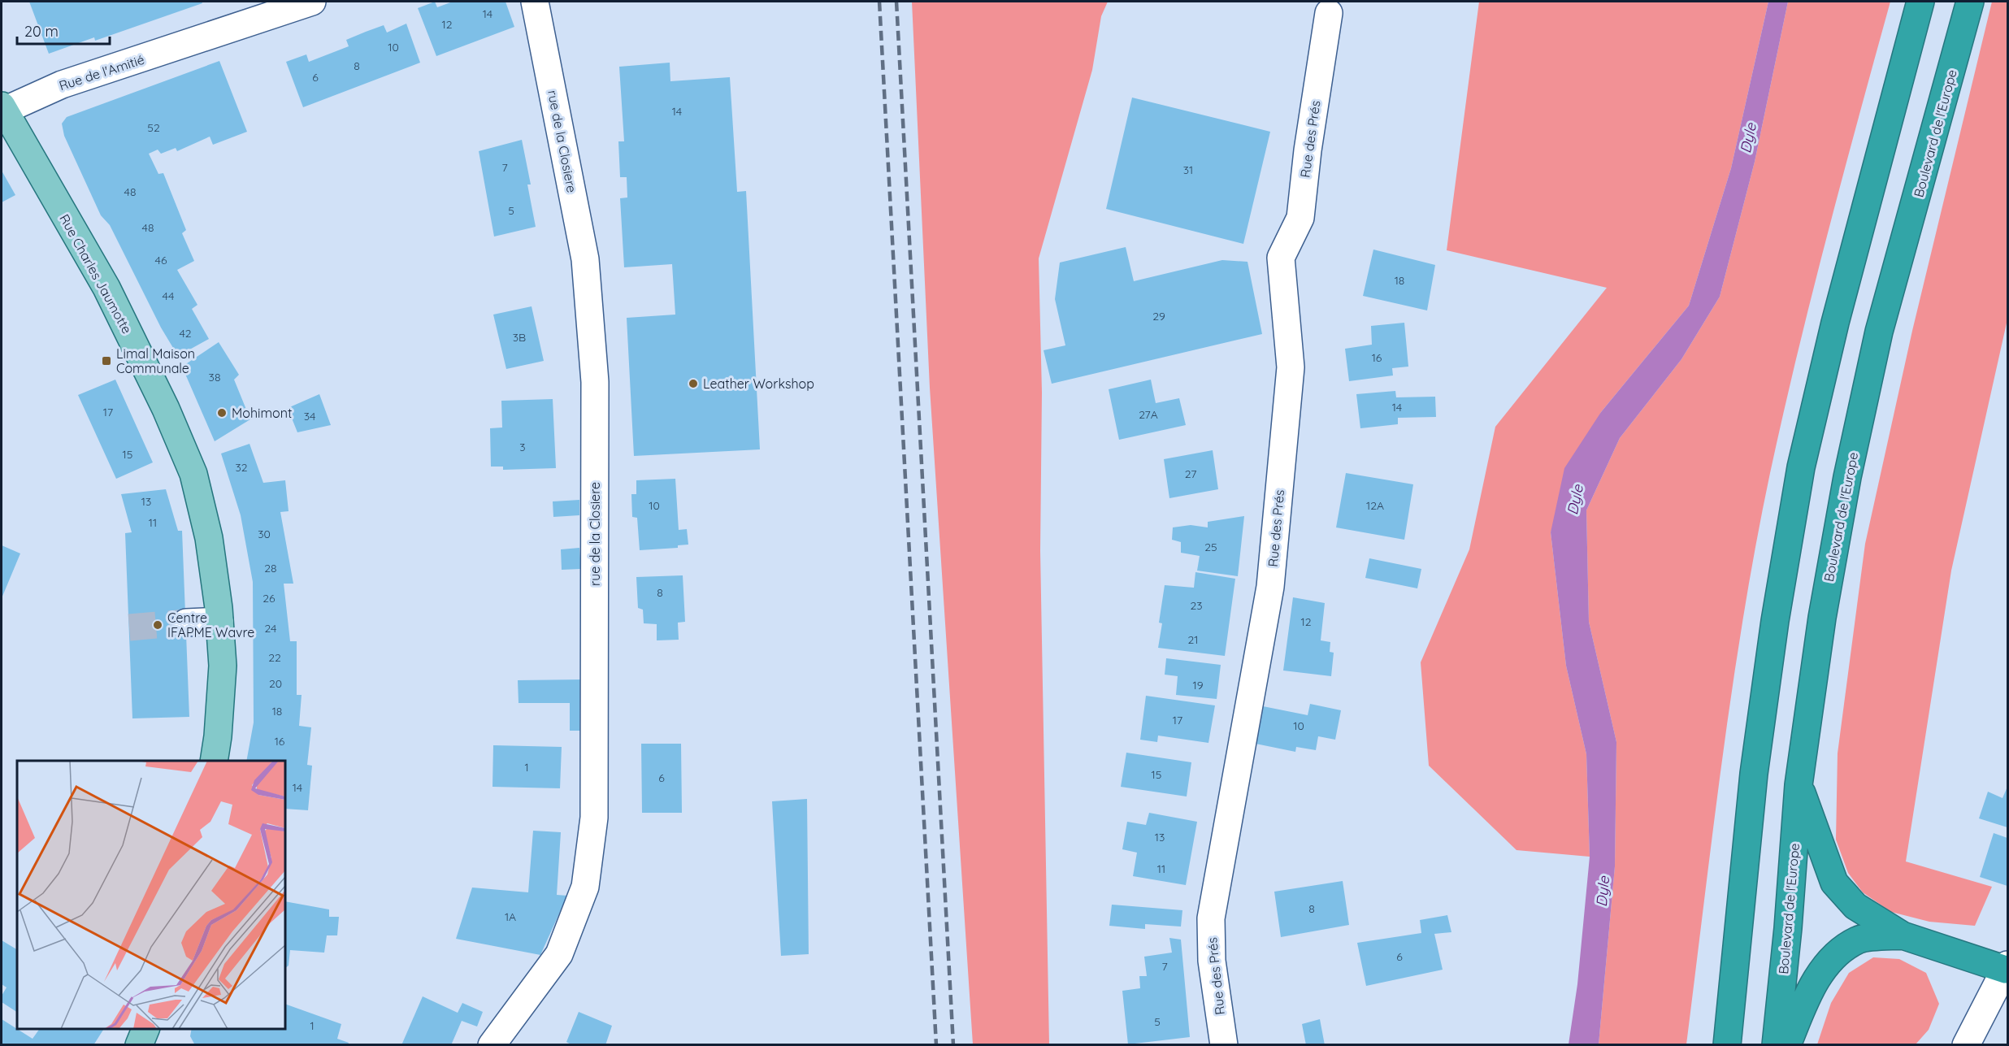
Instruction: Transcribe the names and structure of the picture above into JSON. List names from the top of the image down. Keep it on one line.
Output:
{"streets":{"highway":["Boulevard de l'Europe"],"main road":["Rue Charles Jaumotte"],"street":["Rue de l'Amitié","Rue des Prés","rue de la Closiere"]},"crossings":[["Rue de l'Amitié","Rue Charles Jaumotte"]],"water":["Dyle"],"places":{"transit":["Limal Maison Communale"],"other":["Leather Workshop","Mohimont","Centre IFAPME Wavre"]},"house_numbers":["14","12","10","8","6","14","52","7","31","48","5","48","46","18","44","29","42","3B","16","38","14","17","27A","34","3","15","32","27","13","10","12A","11","30","25","28","8","26","23","12","24","21","22","20","19","18","17","10","16","1","15","6","14","13","11","8","1A","6","7","5","1"],"scale_bar":"20 m"}
